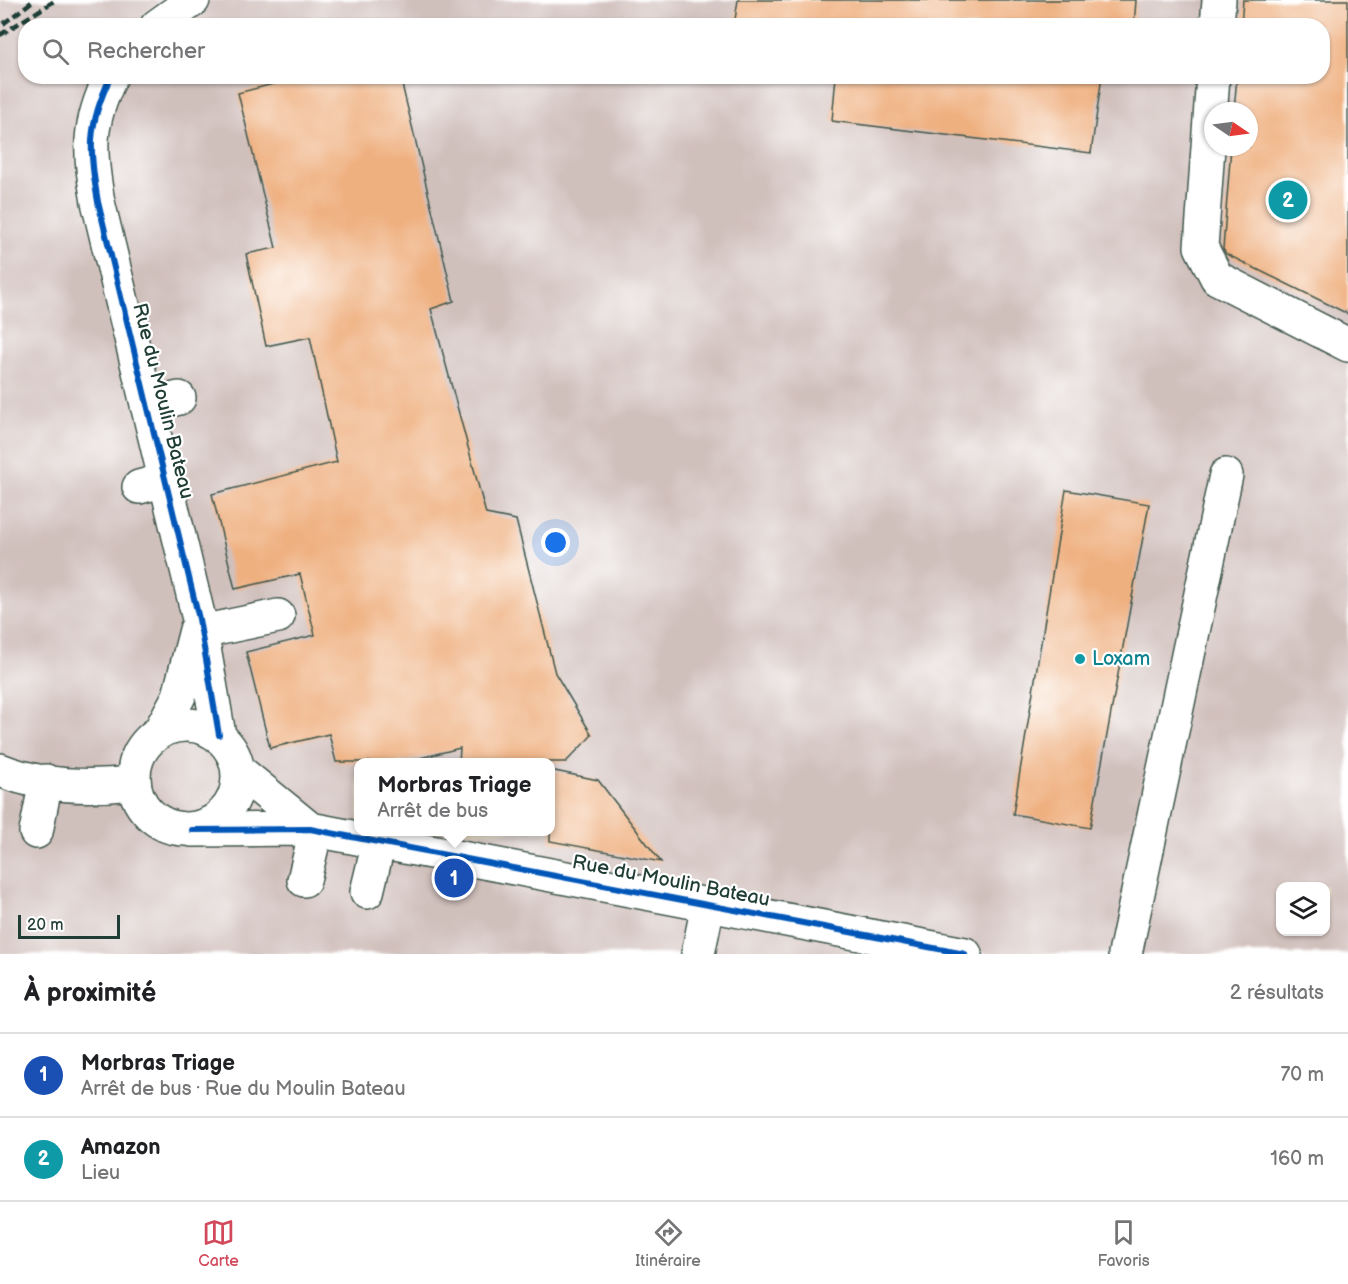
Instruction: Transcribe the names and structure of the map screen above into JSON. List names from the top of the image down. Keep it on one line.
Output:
{"streets":{"street":["Rue du Moulin Bateau"]},"places":["Loxam"],"scale_bar":"20 m","north":"right","page":{"search":"Rechercher","pins":["2","1"],"popup":["Morbras Triage","Arrêt de bus"],"scale":"20 m","heading":["À proximité","2 résultats"],"list":[{"mark":"1","name":"Morbras Triage","note":"Arrêt de bus · Rue du Moulin Bateau","value":"70 m"},{"mark":"2","name":"Amazon","note":"Lieu","value":"160 m"}],"nav":["Carte","Itinéraire","Favoris"]}}
